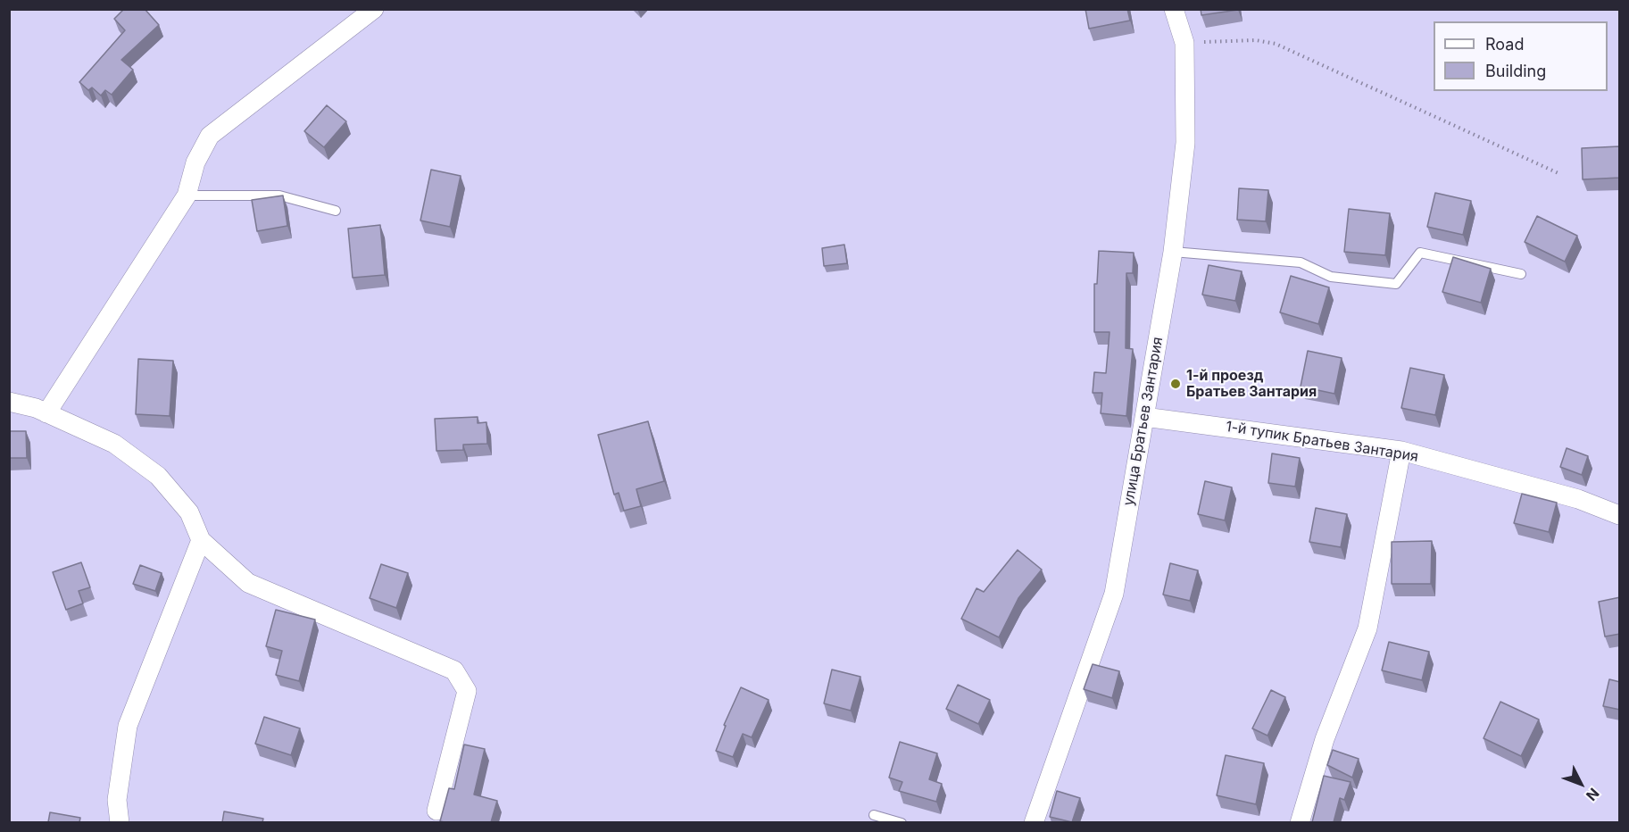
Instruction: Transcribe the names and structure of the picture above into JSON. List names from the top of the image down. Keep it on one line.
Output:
{"streets":{"street":["улица Братьев Зантария","1-й тупик Братьев Зантария"]},"crossings":[["улица Братьев Зантария","1-й тупик Братьев Зантария"]],"places":["1-й проезд Братьев Зантария"],"legend":["Road","Building"],"north":"bottom right"}
